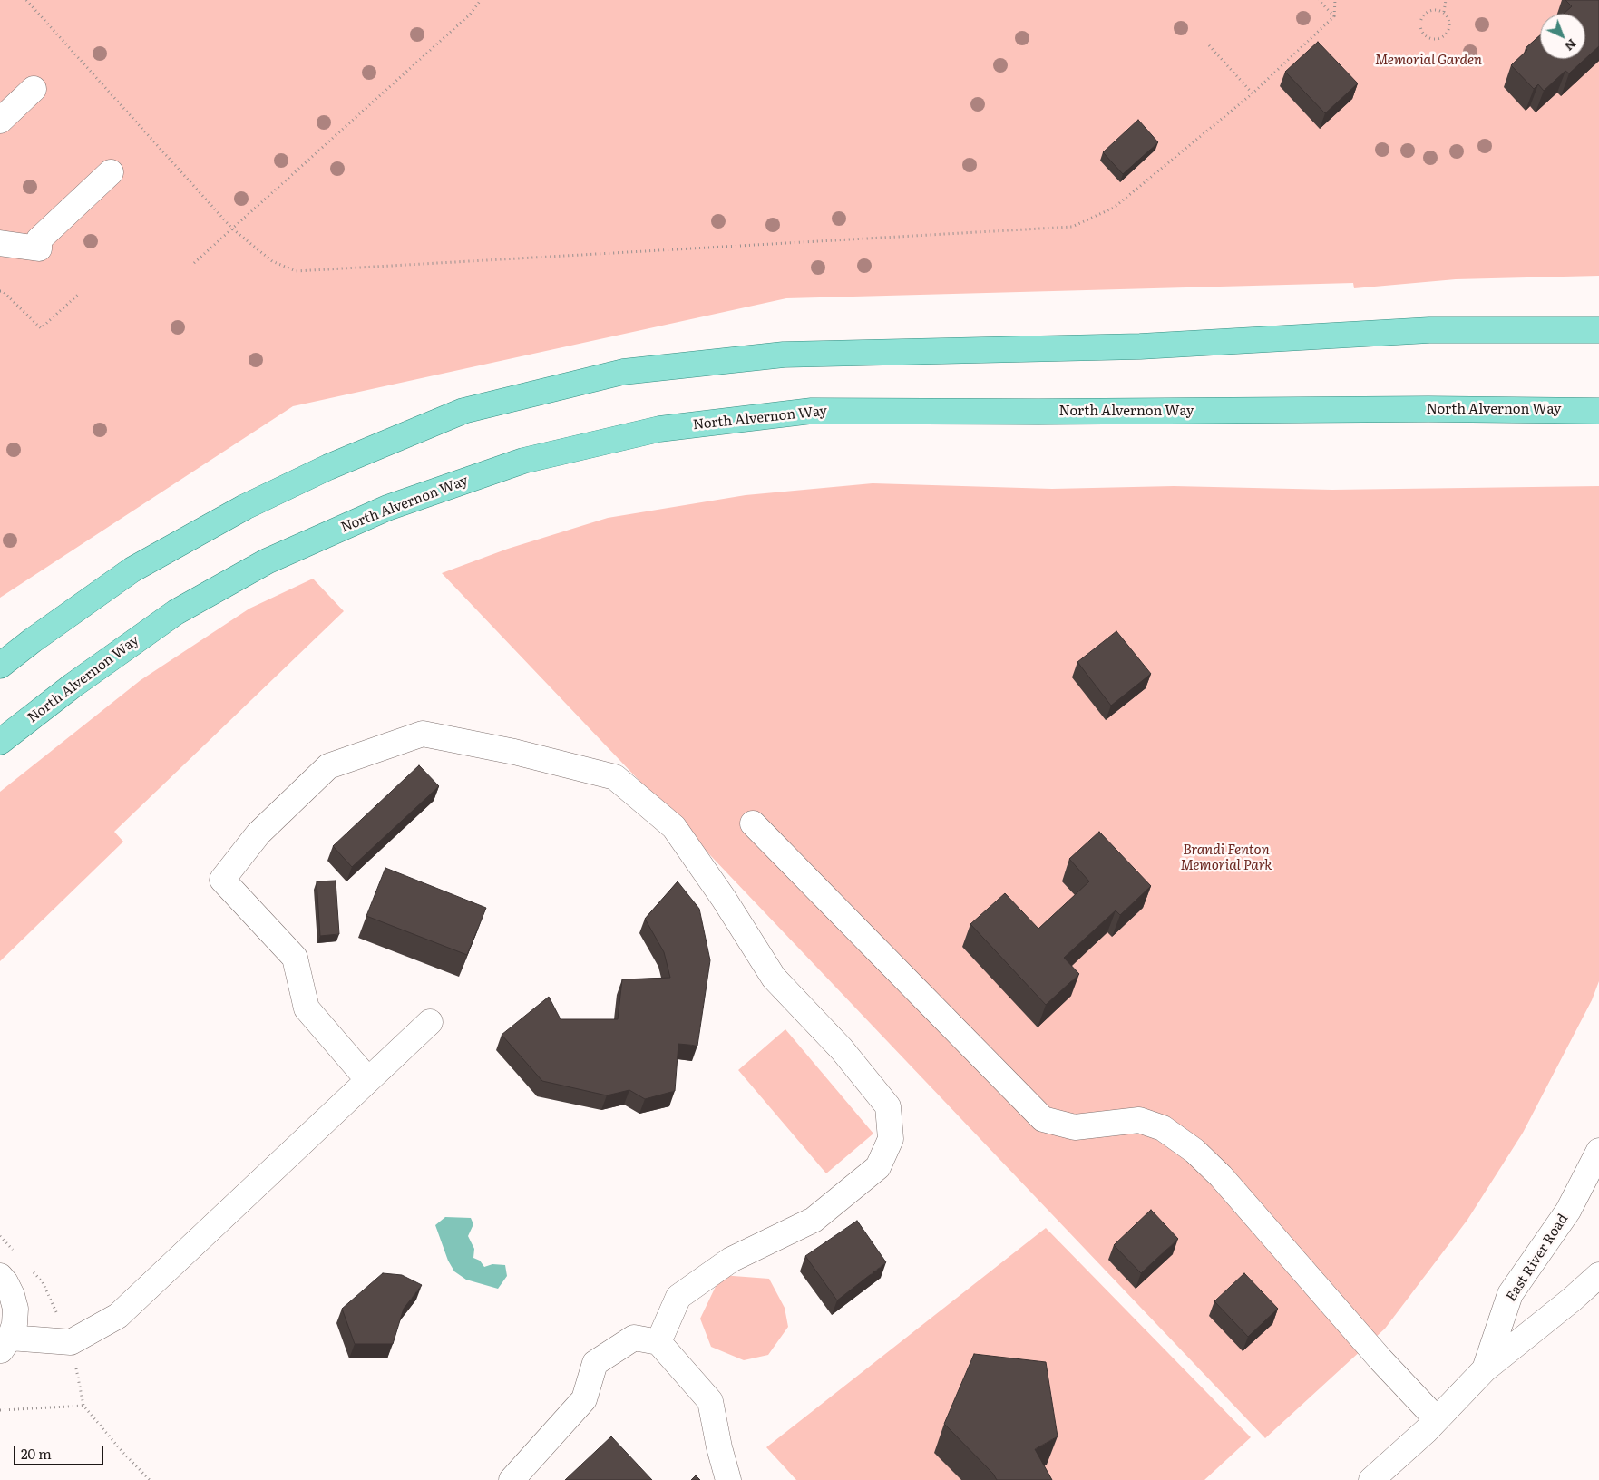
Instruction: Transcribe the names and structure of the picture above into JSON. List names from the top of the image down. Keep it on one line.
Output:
{"streets":{"main road":["North Alvernon Way"],"street":["East River Road"]},"parks":["Memorial Garden","Brandi Fenton Memorial Park"],"scale_bar":"20 m","north":"bottom right"}
